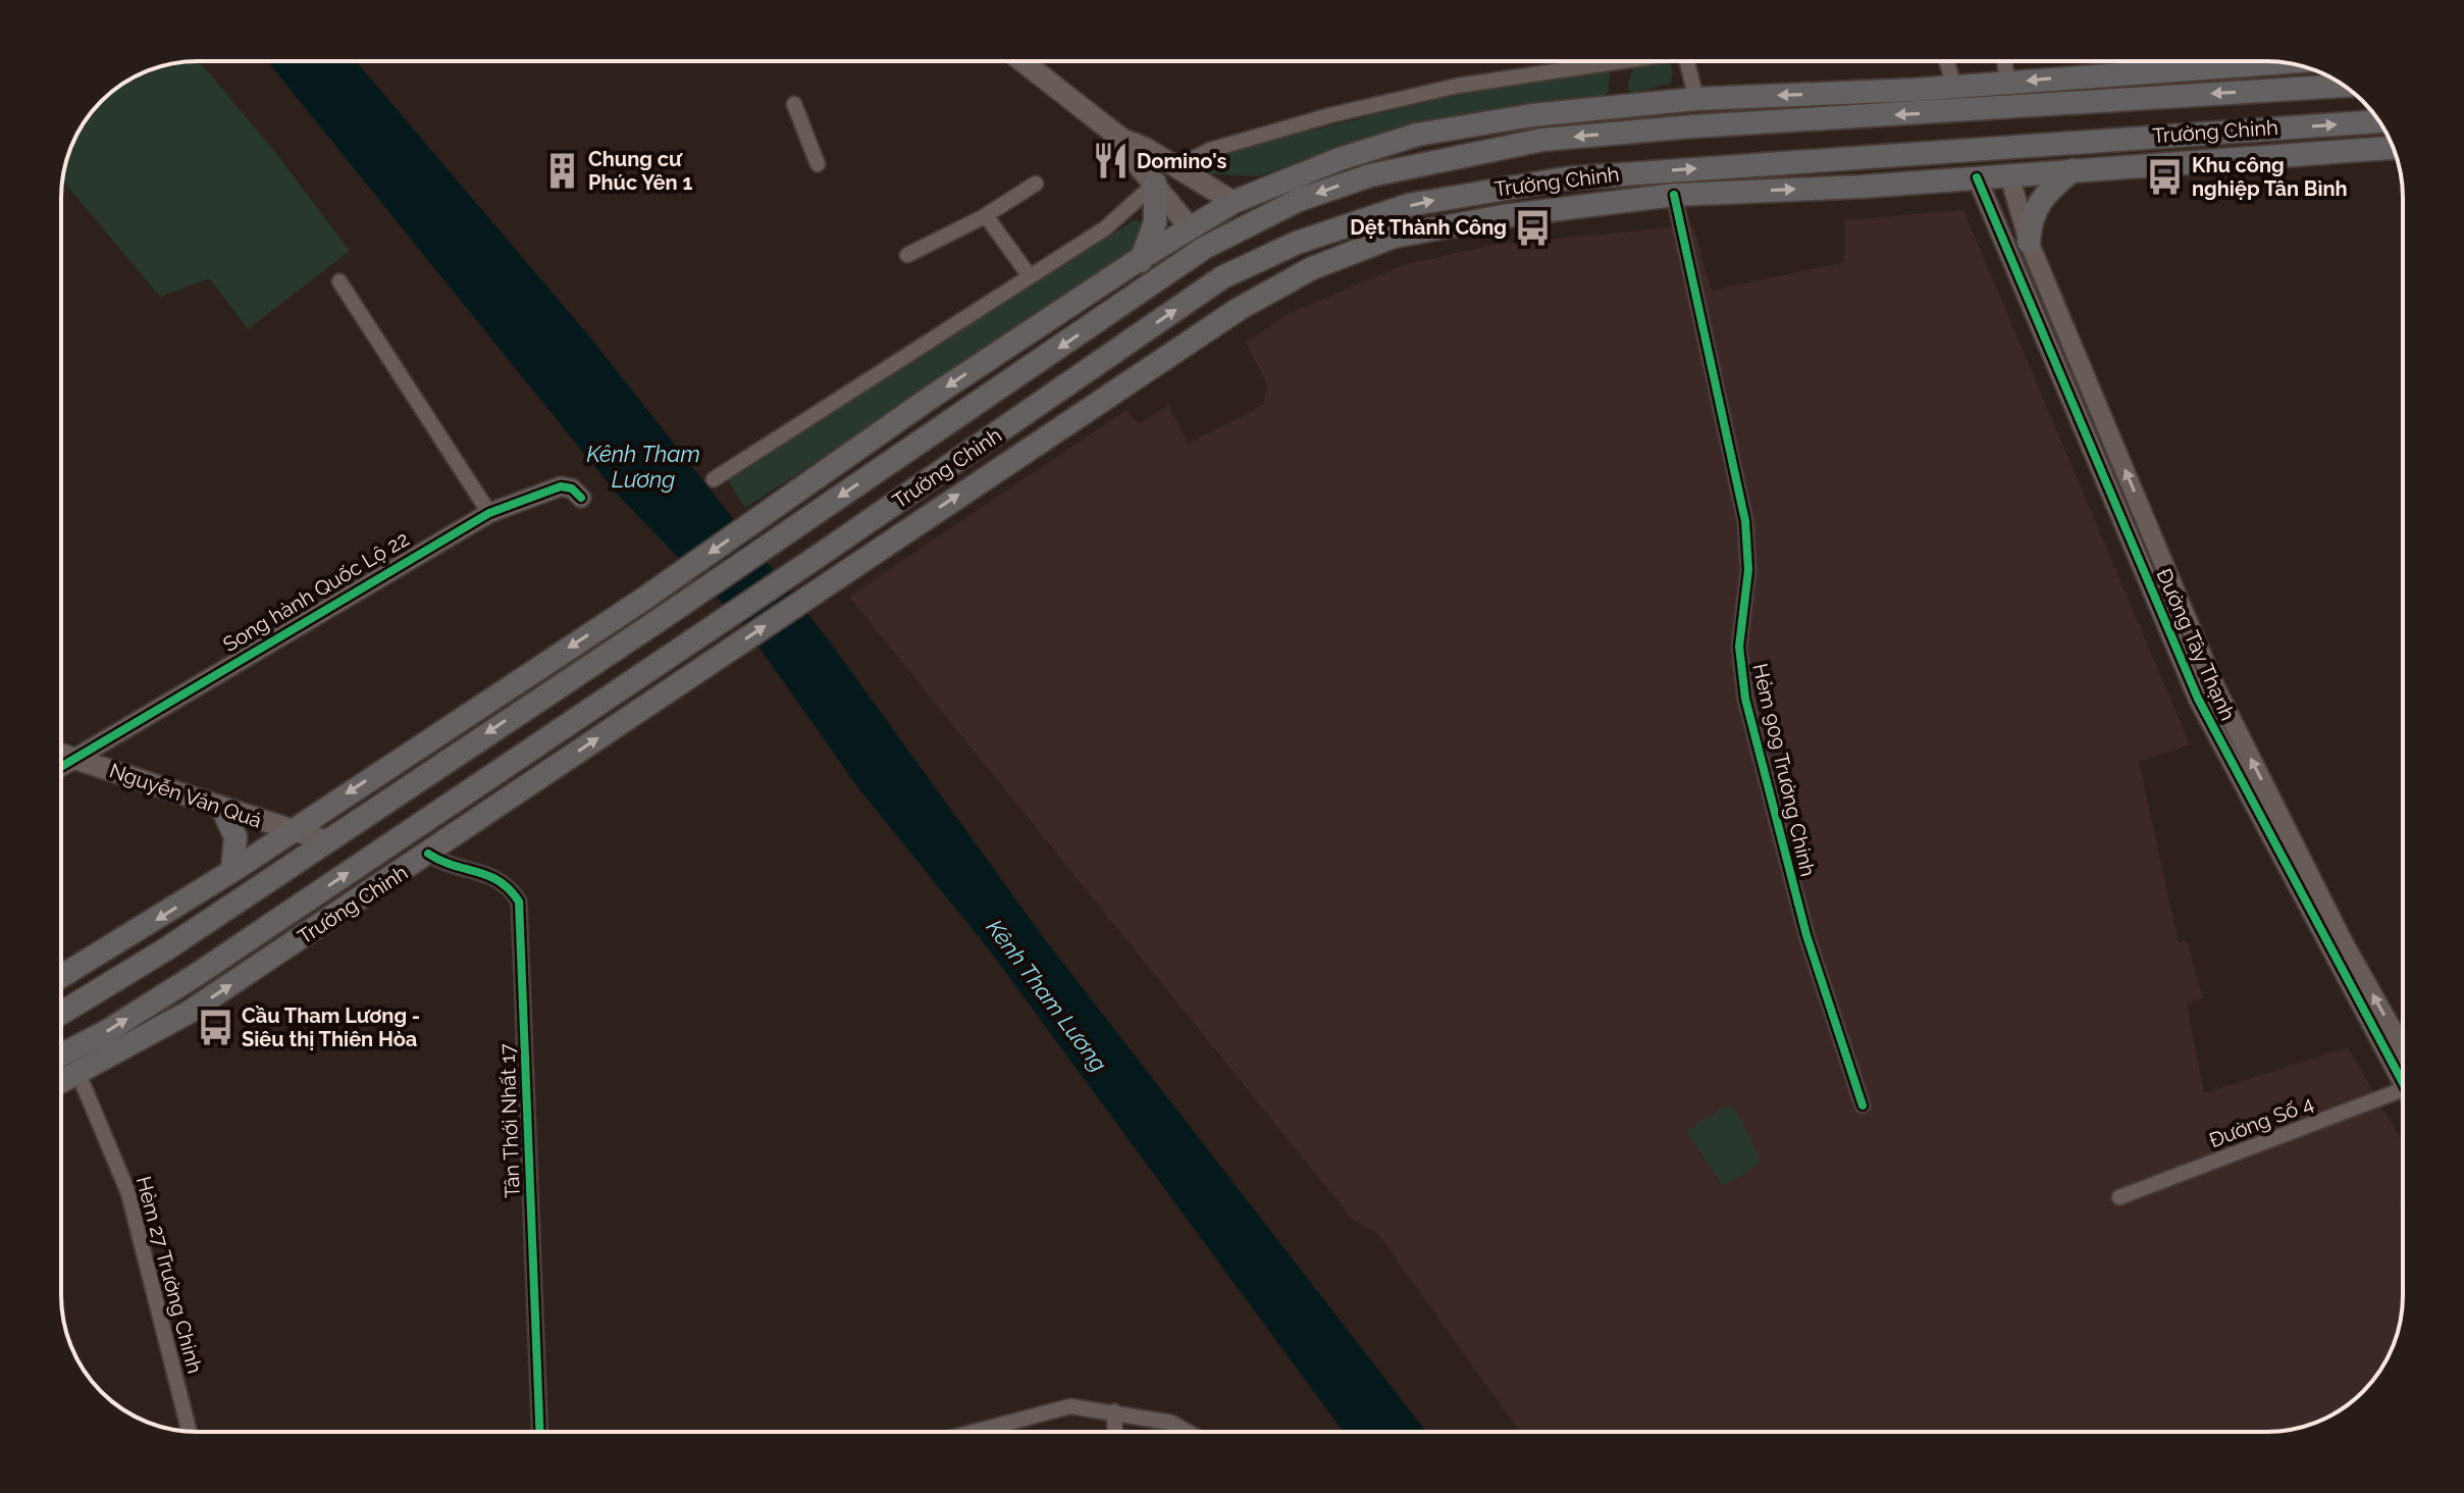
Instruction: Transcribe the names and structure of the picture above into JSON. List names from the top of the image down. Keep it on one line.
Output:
{"streets":{"main road":["Trường Chinh","Nguyễn Văn Quá"],"street":["Song hành Quốc Lộ 22","Đường Tây Thạnh","Hẻm 909 Trường Chinh","Tân Thới Nhất 17","Đường Số 4","Hẻm 27 Trường Chinh"]},"crossings":[["Trường Chinh","Đường Tây Thạnh"],["Trường Chinh","Hẻm 909 Trường Chinh"],["Trường Chinh","Nguyễn Văn Quá"],["Trường Chinh","Tân Thới Nhất 17"],["Trường Chinh","Hẻm 27 Trường Chinh"],["Song hành Quốc Lộ 22","Nguyễn Văn Quá"]],"water":["Kênh Tham Lương"],"places":{"restaurant":["Domino's"],"building":["Chung cư Phúc Yên 1"],"bus stop":["Khu công nghiệp Tân Bình","Dệt Thành Công","Cầu Tham Lương - Siêu thị Thiên Hòa"]}}
